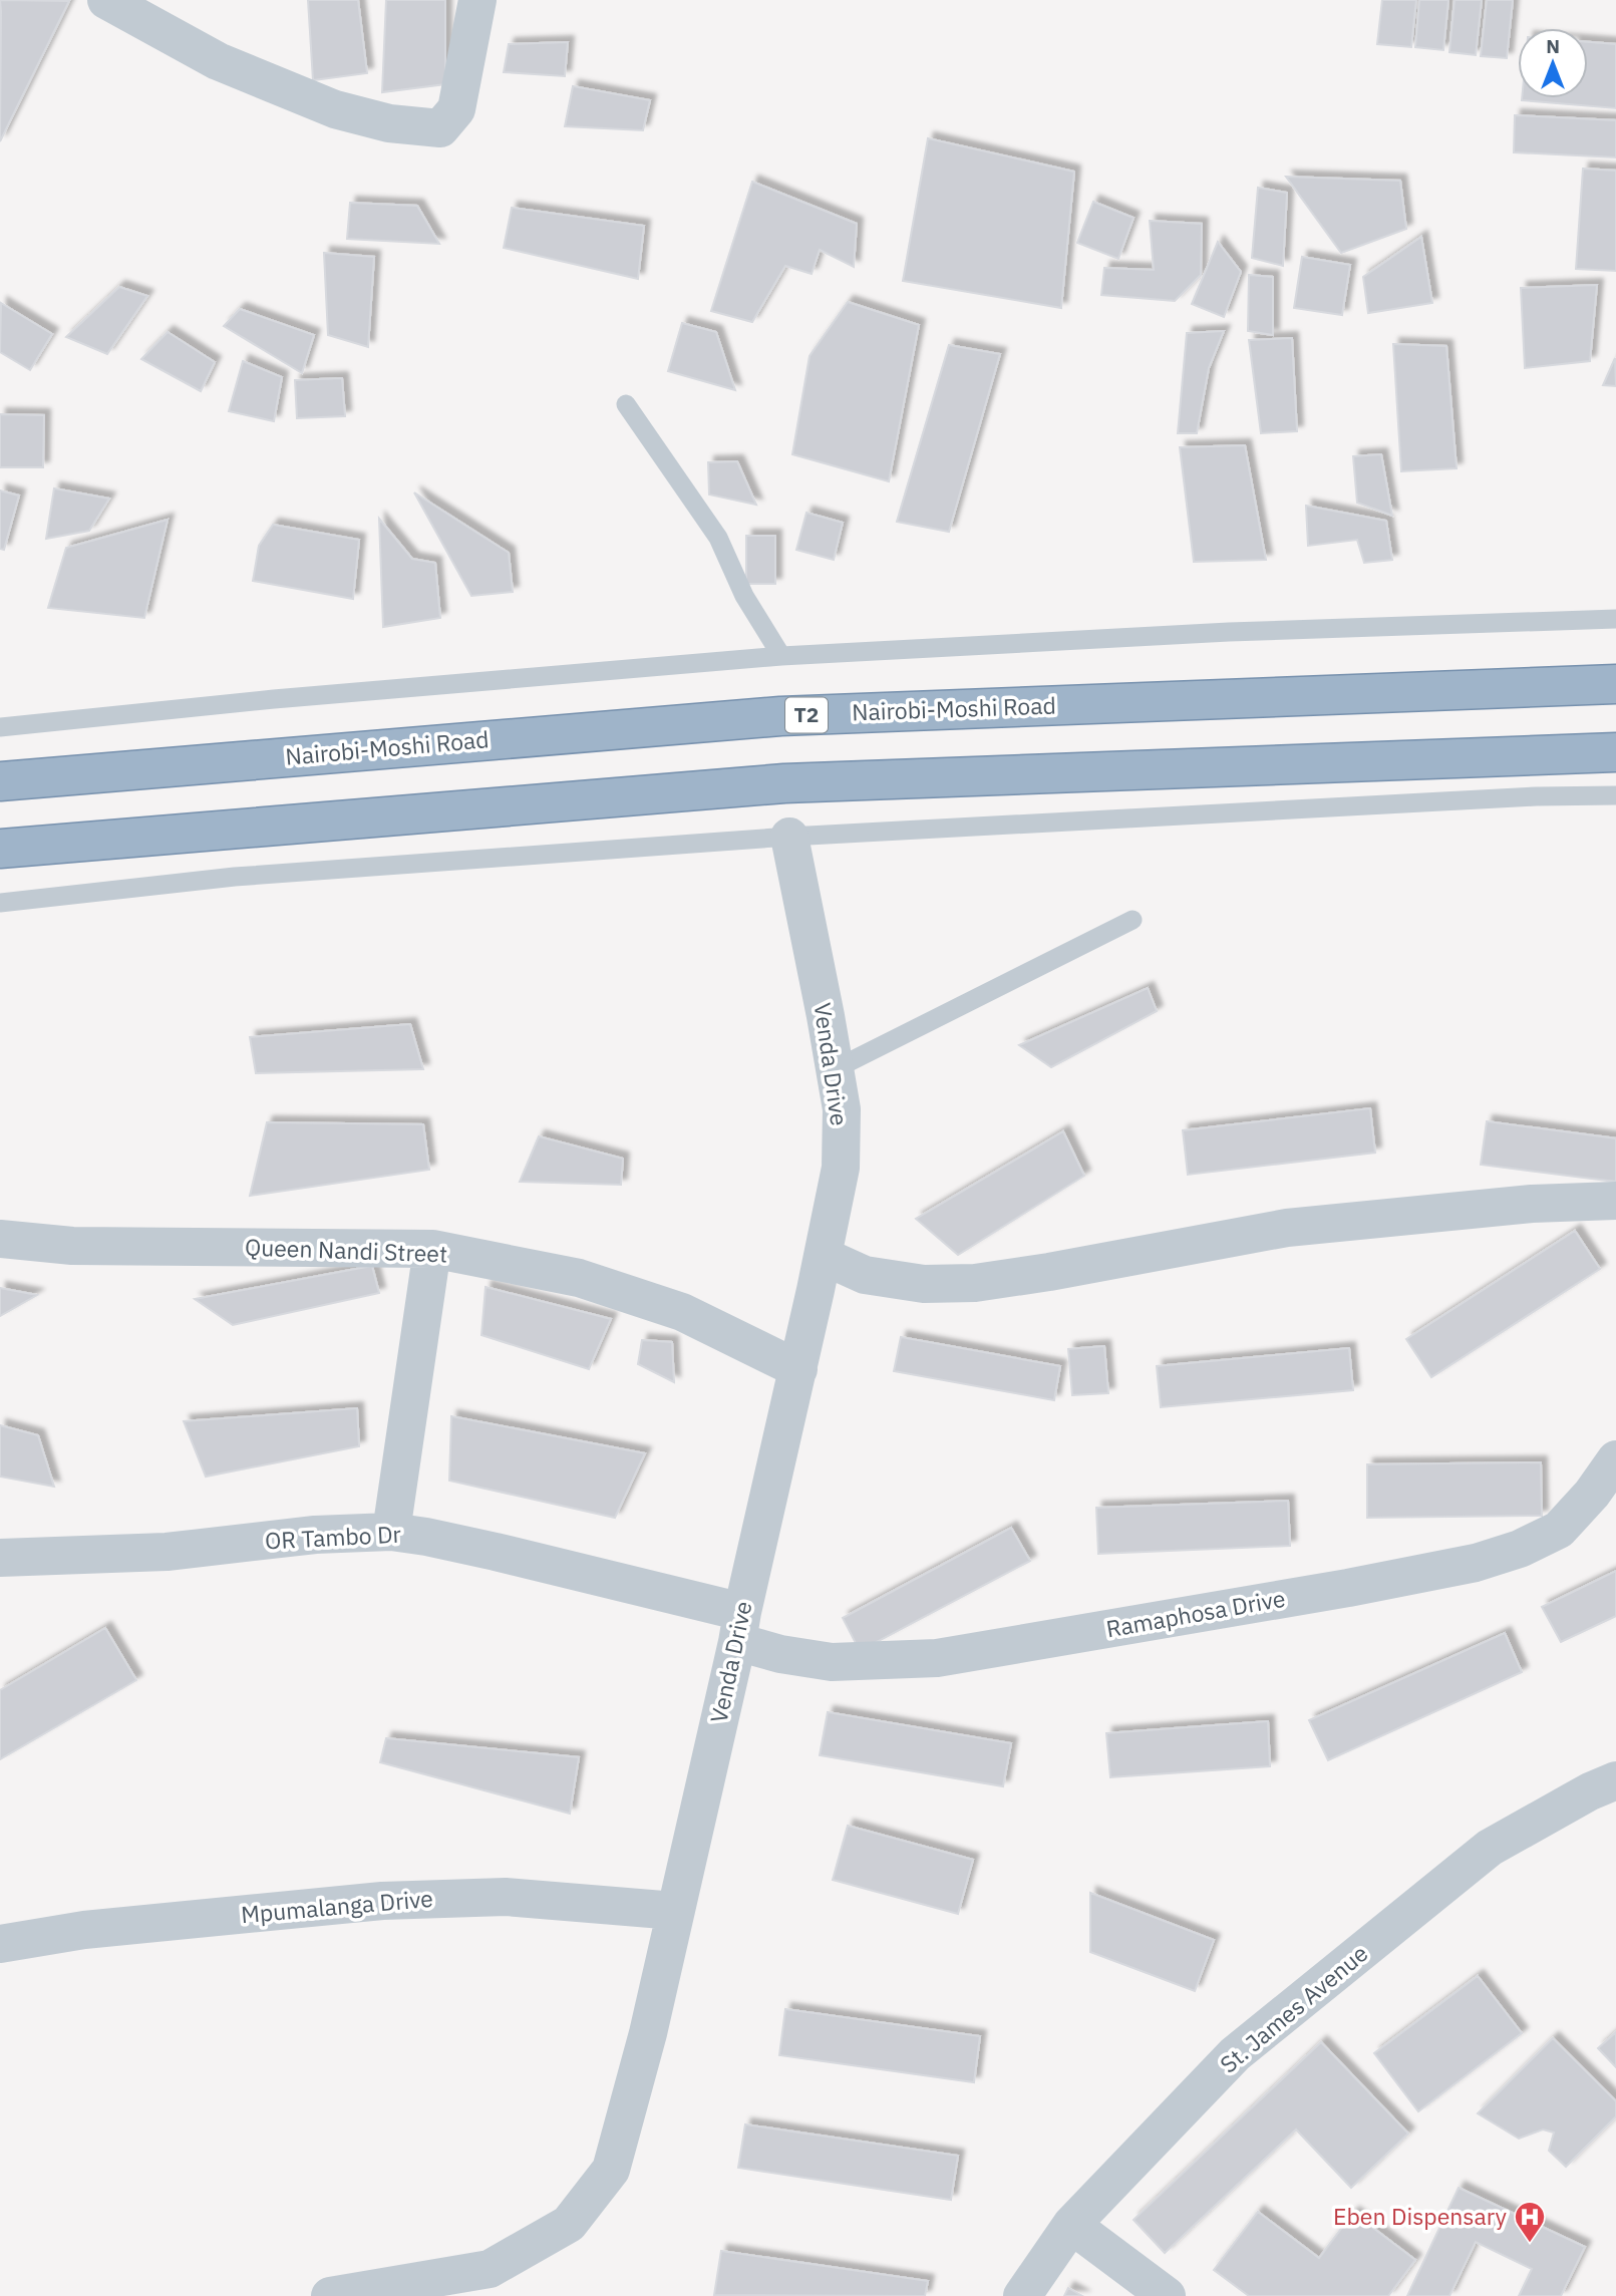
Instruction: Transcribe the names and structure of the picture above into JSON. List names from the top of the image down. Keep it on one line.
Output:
{"streets":{"highway":["Nairobi-Moshi Road","T2"],"street":["Venda Drive","Queen Nandi Street","OR Tambo Dr","Ramaphosa Drive","Mpumalanga Drive","St. James Avenue"]},"crossings":[["Venda Drive","Queen Nandi Street"],["Venda Drive","OR Tambo Dr"],["Venda Drive","Ramaphosa Drive"],["Venda Drive","Mpumalanga Drive"],["OR Tambo Dr","Ramaphosa Drive"]],"places":{"hospital":["Eben Dispensary"]},"north":"top"}
